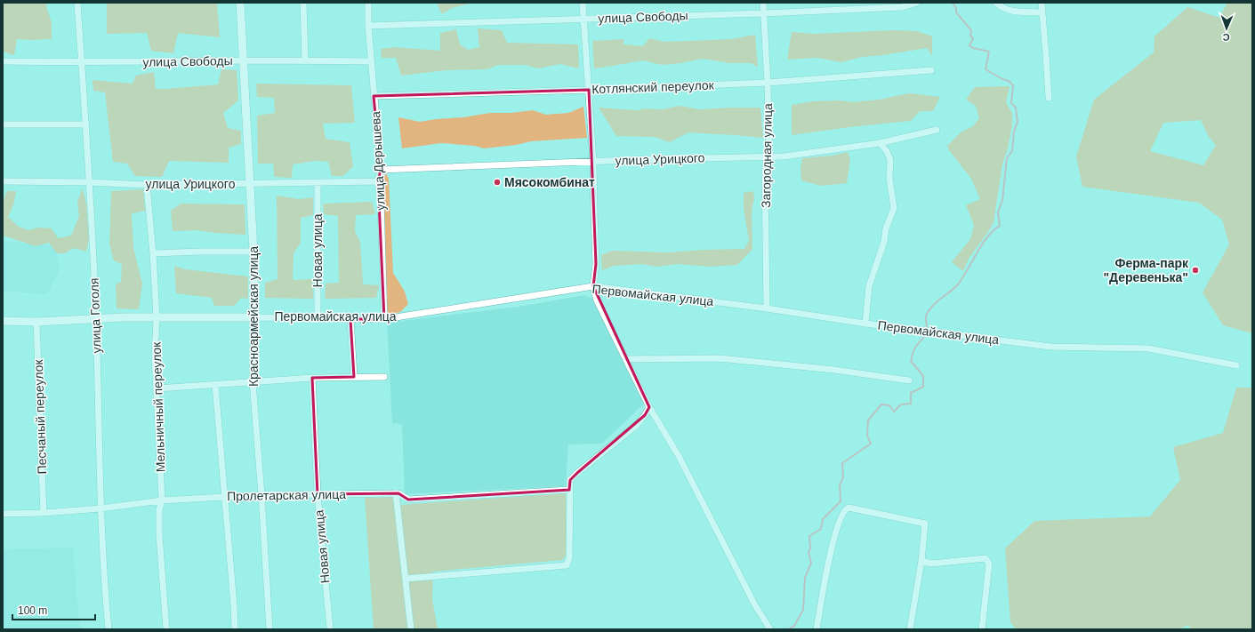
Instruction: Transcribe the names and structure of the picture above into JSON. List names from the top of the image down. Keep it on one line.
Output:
{"streets":{"main road":["Первомайская улица","Красноармейская улица"],"street":["улица Свободы","Котлянский переулок","Загородная улица","улица Урицкого","улица Дерышева","Новая улица","улица Гоголя","Мельничный переулок","Песчаный переулок","Пролетарская улица"]},"crossings":[["улица Свободы","Загородная улица"],["улица Свободы","улица Дерышева"],["улица Свободы","улица Гоголя"],["улица Свободы","Красноармейская улица"],["Котлянский переулок","Загородная улица"],["Котлянский переулок","улица Дерышева"],["Загородная улица","улица Урицкого"],["Загородная улица","Первомайская улица"],["улица Урицкого","улица Дерышева"],["улица Урицкого","Новая улица"],["улица Урицкого","улица Гоголя"],["улица Урицкого","Красноармейская улица"],["улица Урицкого","Мельничный переулок"],["улица Дерышева","Первомайская улица"],["Новая улица","Первомайская улица"],["Новая улица","Пролетарская улица"],["Первомайская улица","улица Гоголя"],["Первомайская улица","Красноармейская улица"],["Первомайская улица","Мельничный переулок"],["Первомайская улица","Песчаный переулок"],["улица Гоголя","Пролетарская улица"],["Красноармейская улица","Пролетарская улица"],["Мельничный переулок","Пролетарская улица"],["Песчаный переулок","Пролетарская улица"]],"places":["Мясокомбинат","Ферма-парк \"Деревенька\""],"scale_bar":"100 m","north":"bottom"}
